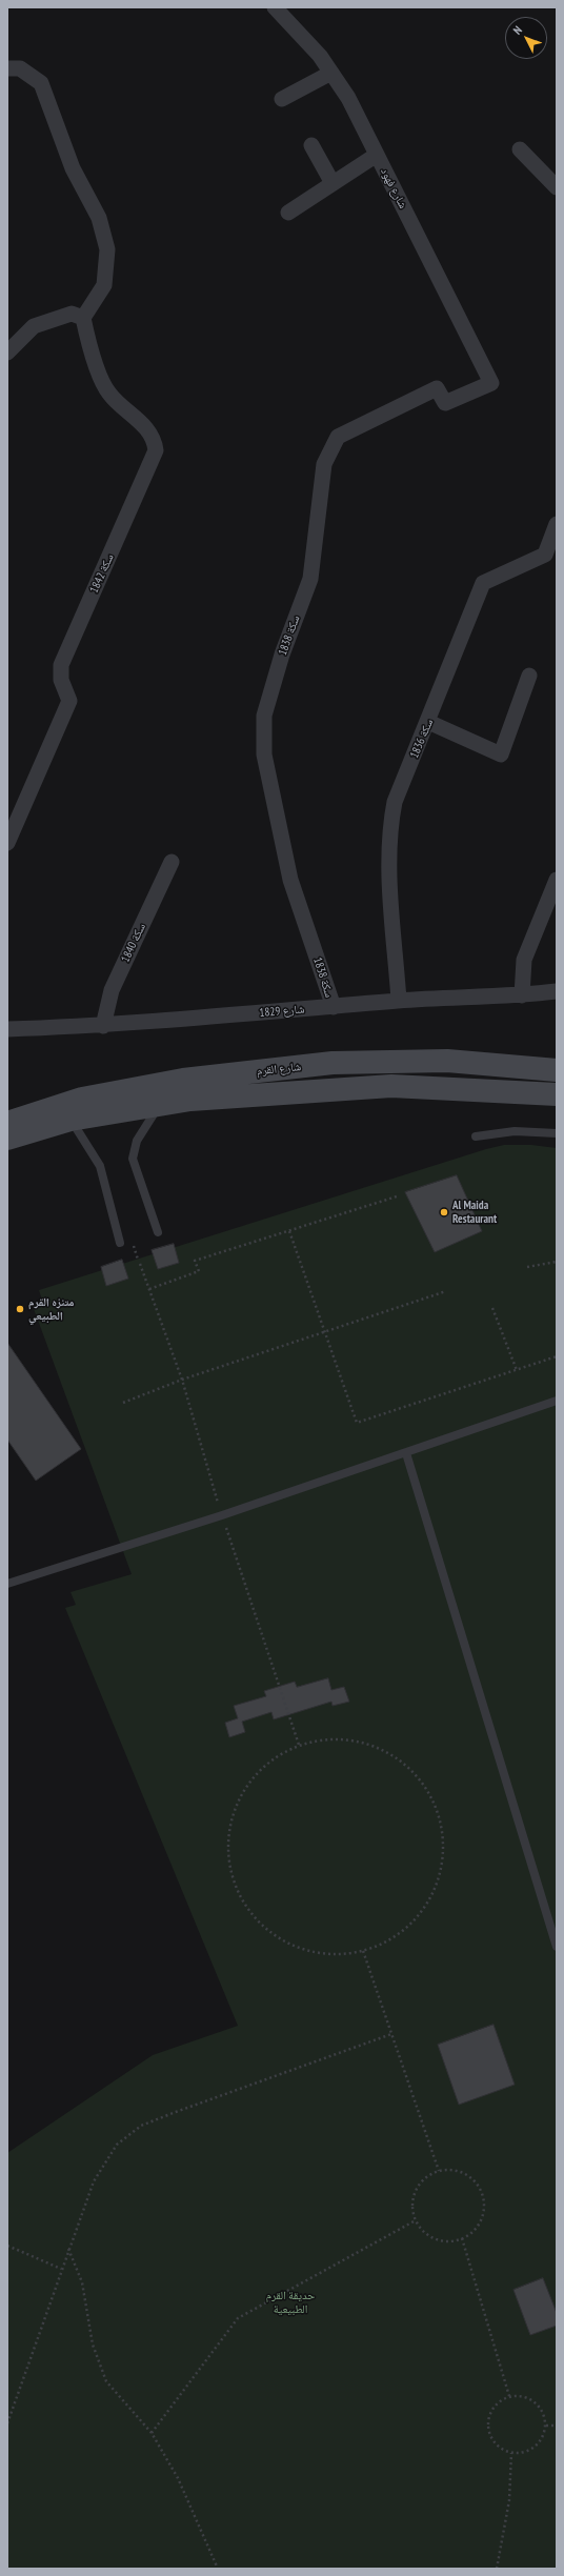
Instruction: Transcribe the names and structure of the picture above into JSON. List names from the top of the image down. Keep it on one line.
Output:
{"streets":{"main road":["شارع القرم"],"street":["شارع فهود","سكة 1842","1838 سكة","سكة 1836","سكة 1840","1829 شارع"]},"crossings":[["شارع فهود","1838 سكة"],["1838 سكة","1829 شارع"],["سكة 1836","1829 شارع"],["سكة 1840","1829 شارع"]],"parks":["حديقة القرم الطبيعية"],"places":["Al Maida Restaurant","متنزه القرم الطبيعي"],"north":"top left"}
